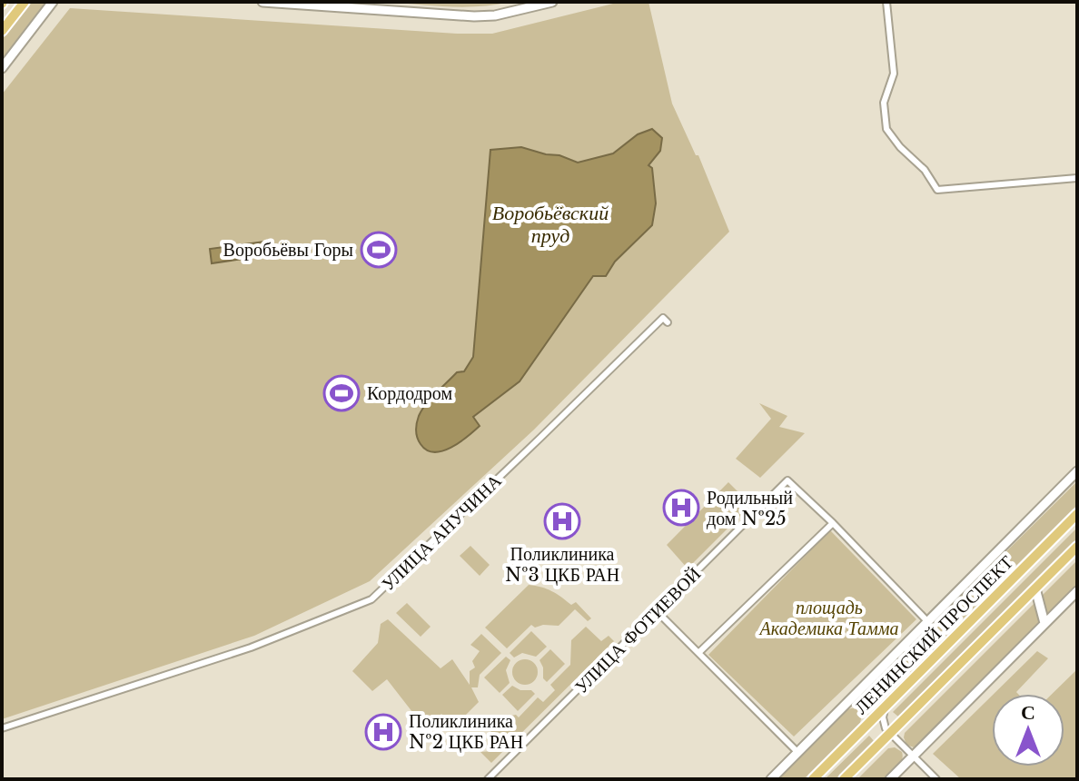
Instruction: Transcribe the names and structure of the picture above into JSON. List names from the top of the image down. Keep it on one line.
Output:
{"streets":{"main road":["ЛЕНИНСКИЙ ПРОСПЕКТ"],"street":["УЛИЦА АНУЧИНА","УЛИЦА ФОТИЕВОЙ"]},"water":["Воробьёвский пруд"],"parks":["площадь Академика Тамма"],"places":{"sports":["Воробьёвы Горы","Кордодром"],"hospital":["Родильный дом №25","Поликлиника №3 ЦКБ РАН","Поликлиника №2 ЦКБ РАН"]},"north":"top"}
